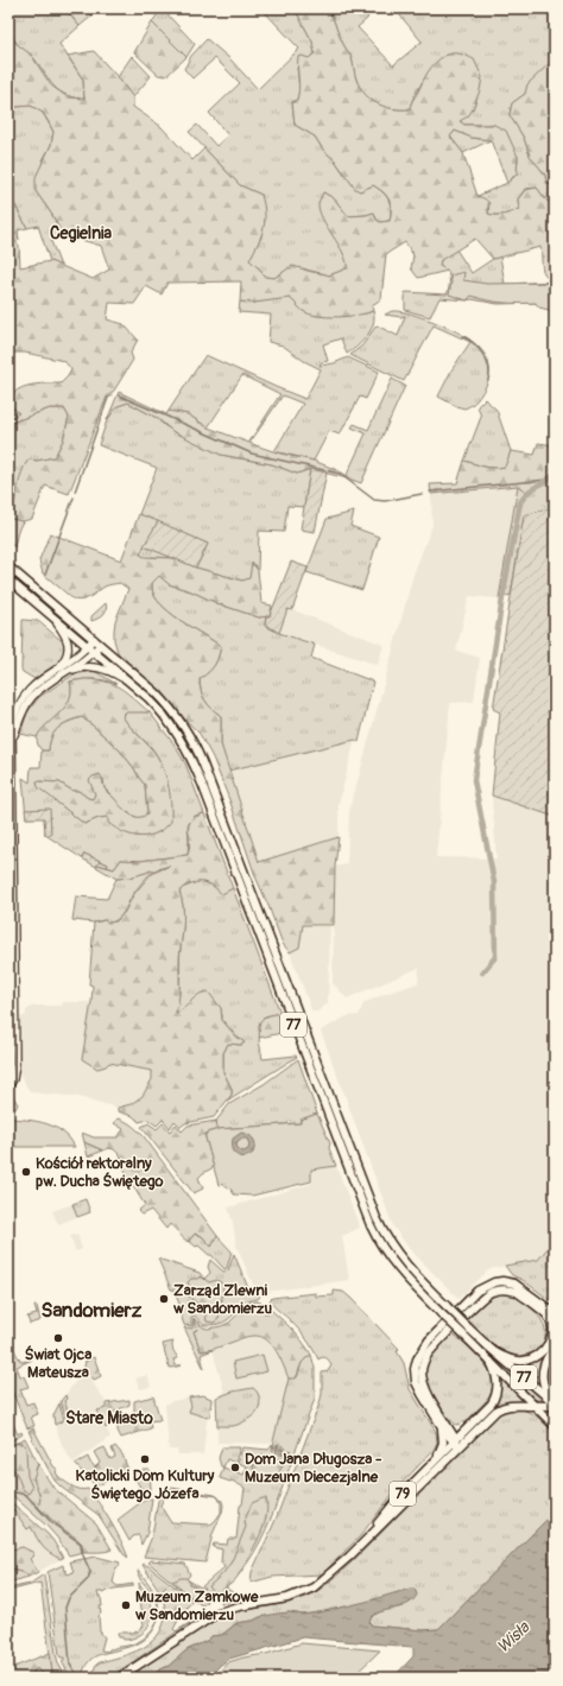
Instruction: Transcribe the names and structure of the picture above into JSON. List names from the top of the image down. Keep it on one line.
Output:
{"streets":{"main road":["77","79"]},"crossings":[["77","79"]],"districts":["Cegielnia","Sandomierz","Stare Miasto"],"water":["Wisła"],"places":["Kościół rektoralny pw. Ducha Świętego","Zarząd Zlewni w Sandomierzu","Świat Ojca Mateusza","Katolicki Dom Kultury Świętego Józefa","Dom Jana Długosza - Muzeum Diecezjalne","Muzeum Zamkowe w Sandomierzu"]}
